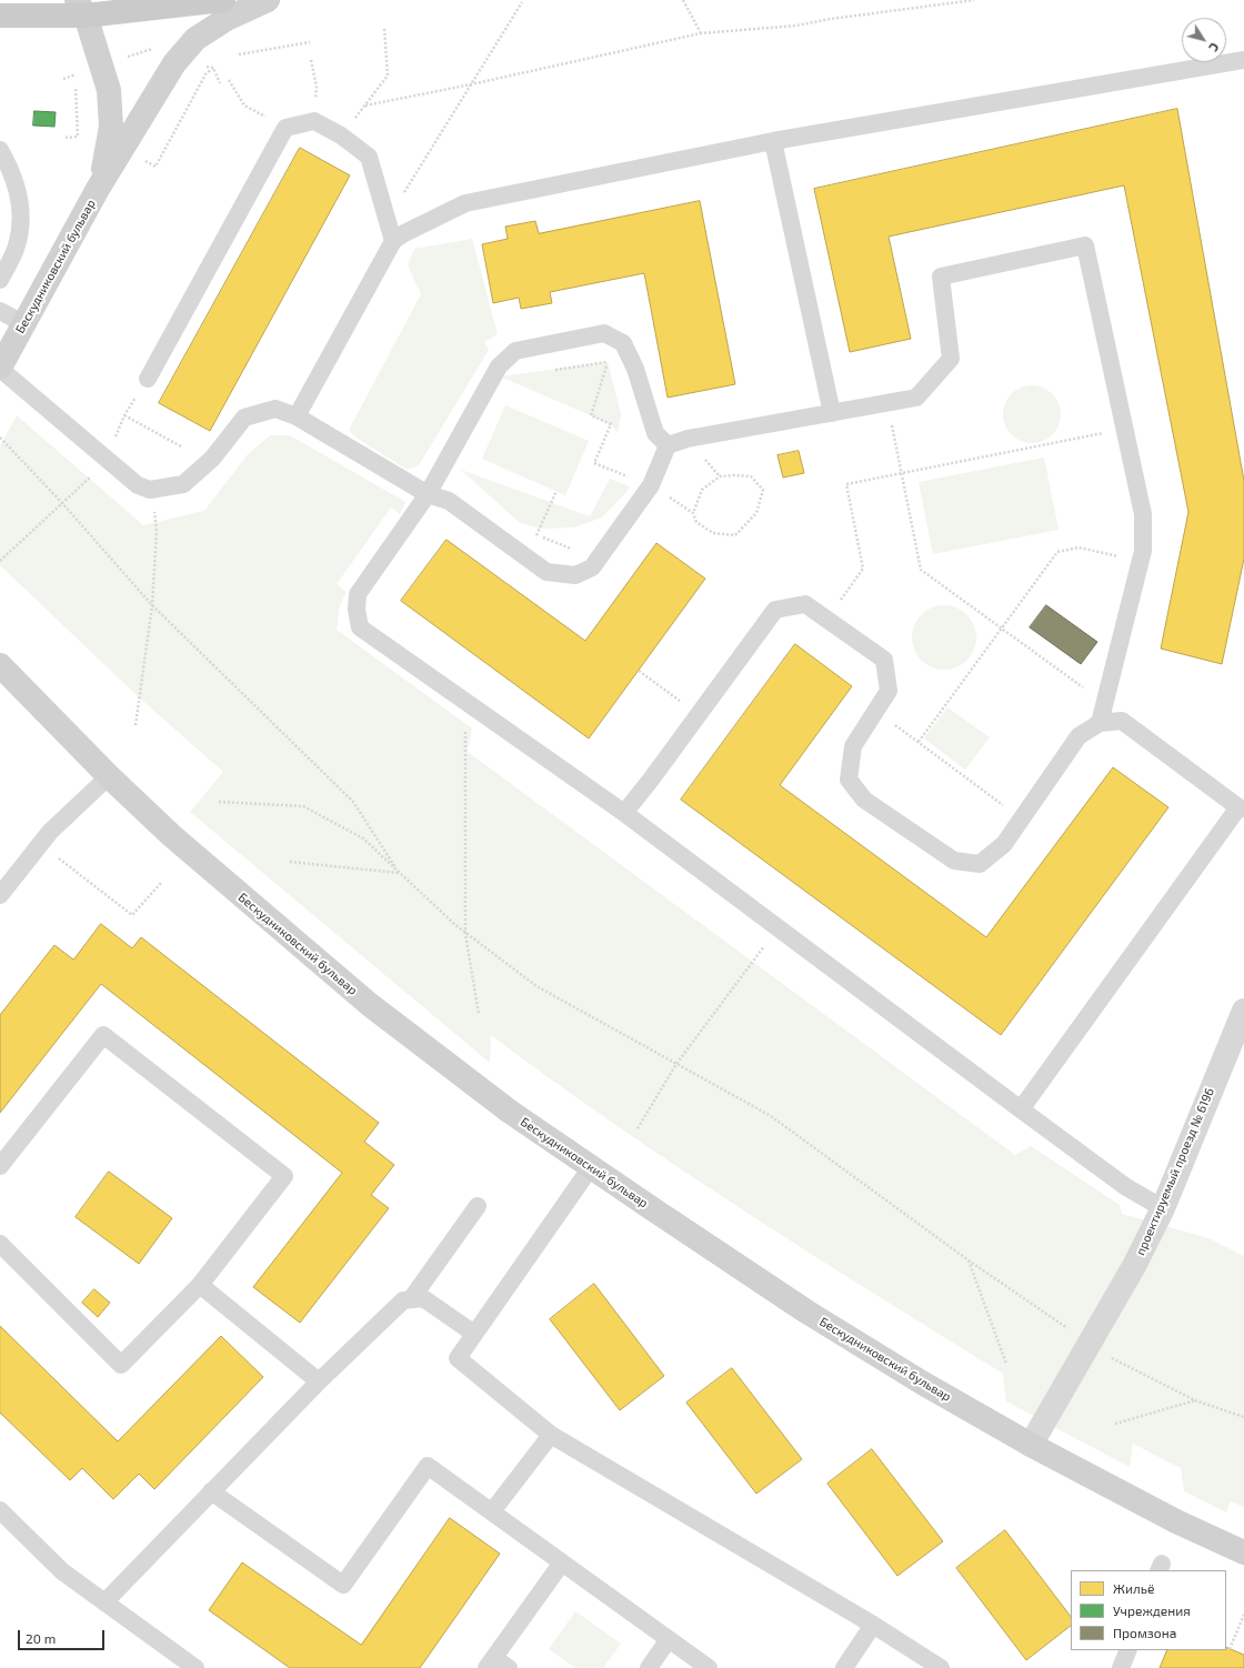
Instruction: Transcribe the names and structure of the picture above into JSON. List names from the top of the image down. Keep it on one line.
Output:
{"streets":{"street":["Бескудниковский бульвар","проектируемый проезд № 6196"]},"crossings":[["Бескудниковский бульвар","проектируемый проезд № 6196"]],"legend":["Жильё","Учреждения","Промзона"],"scale_bar":"20 m","north":"bottom right"}
